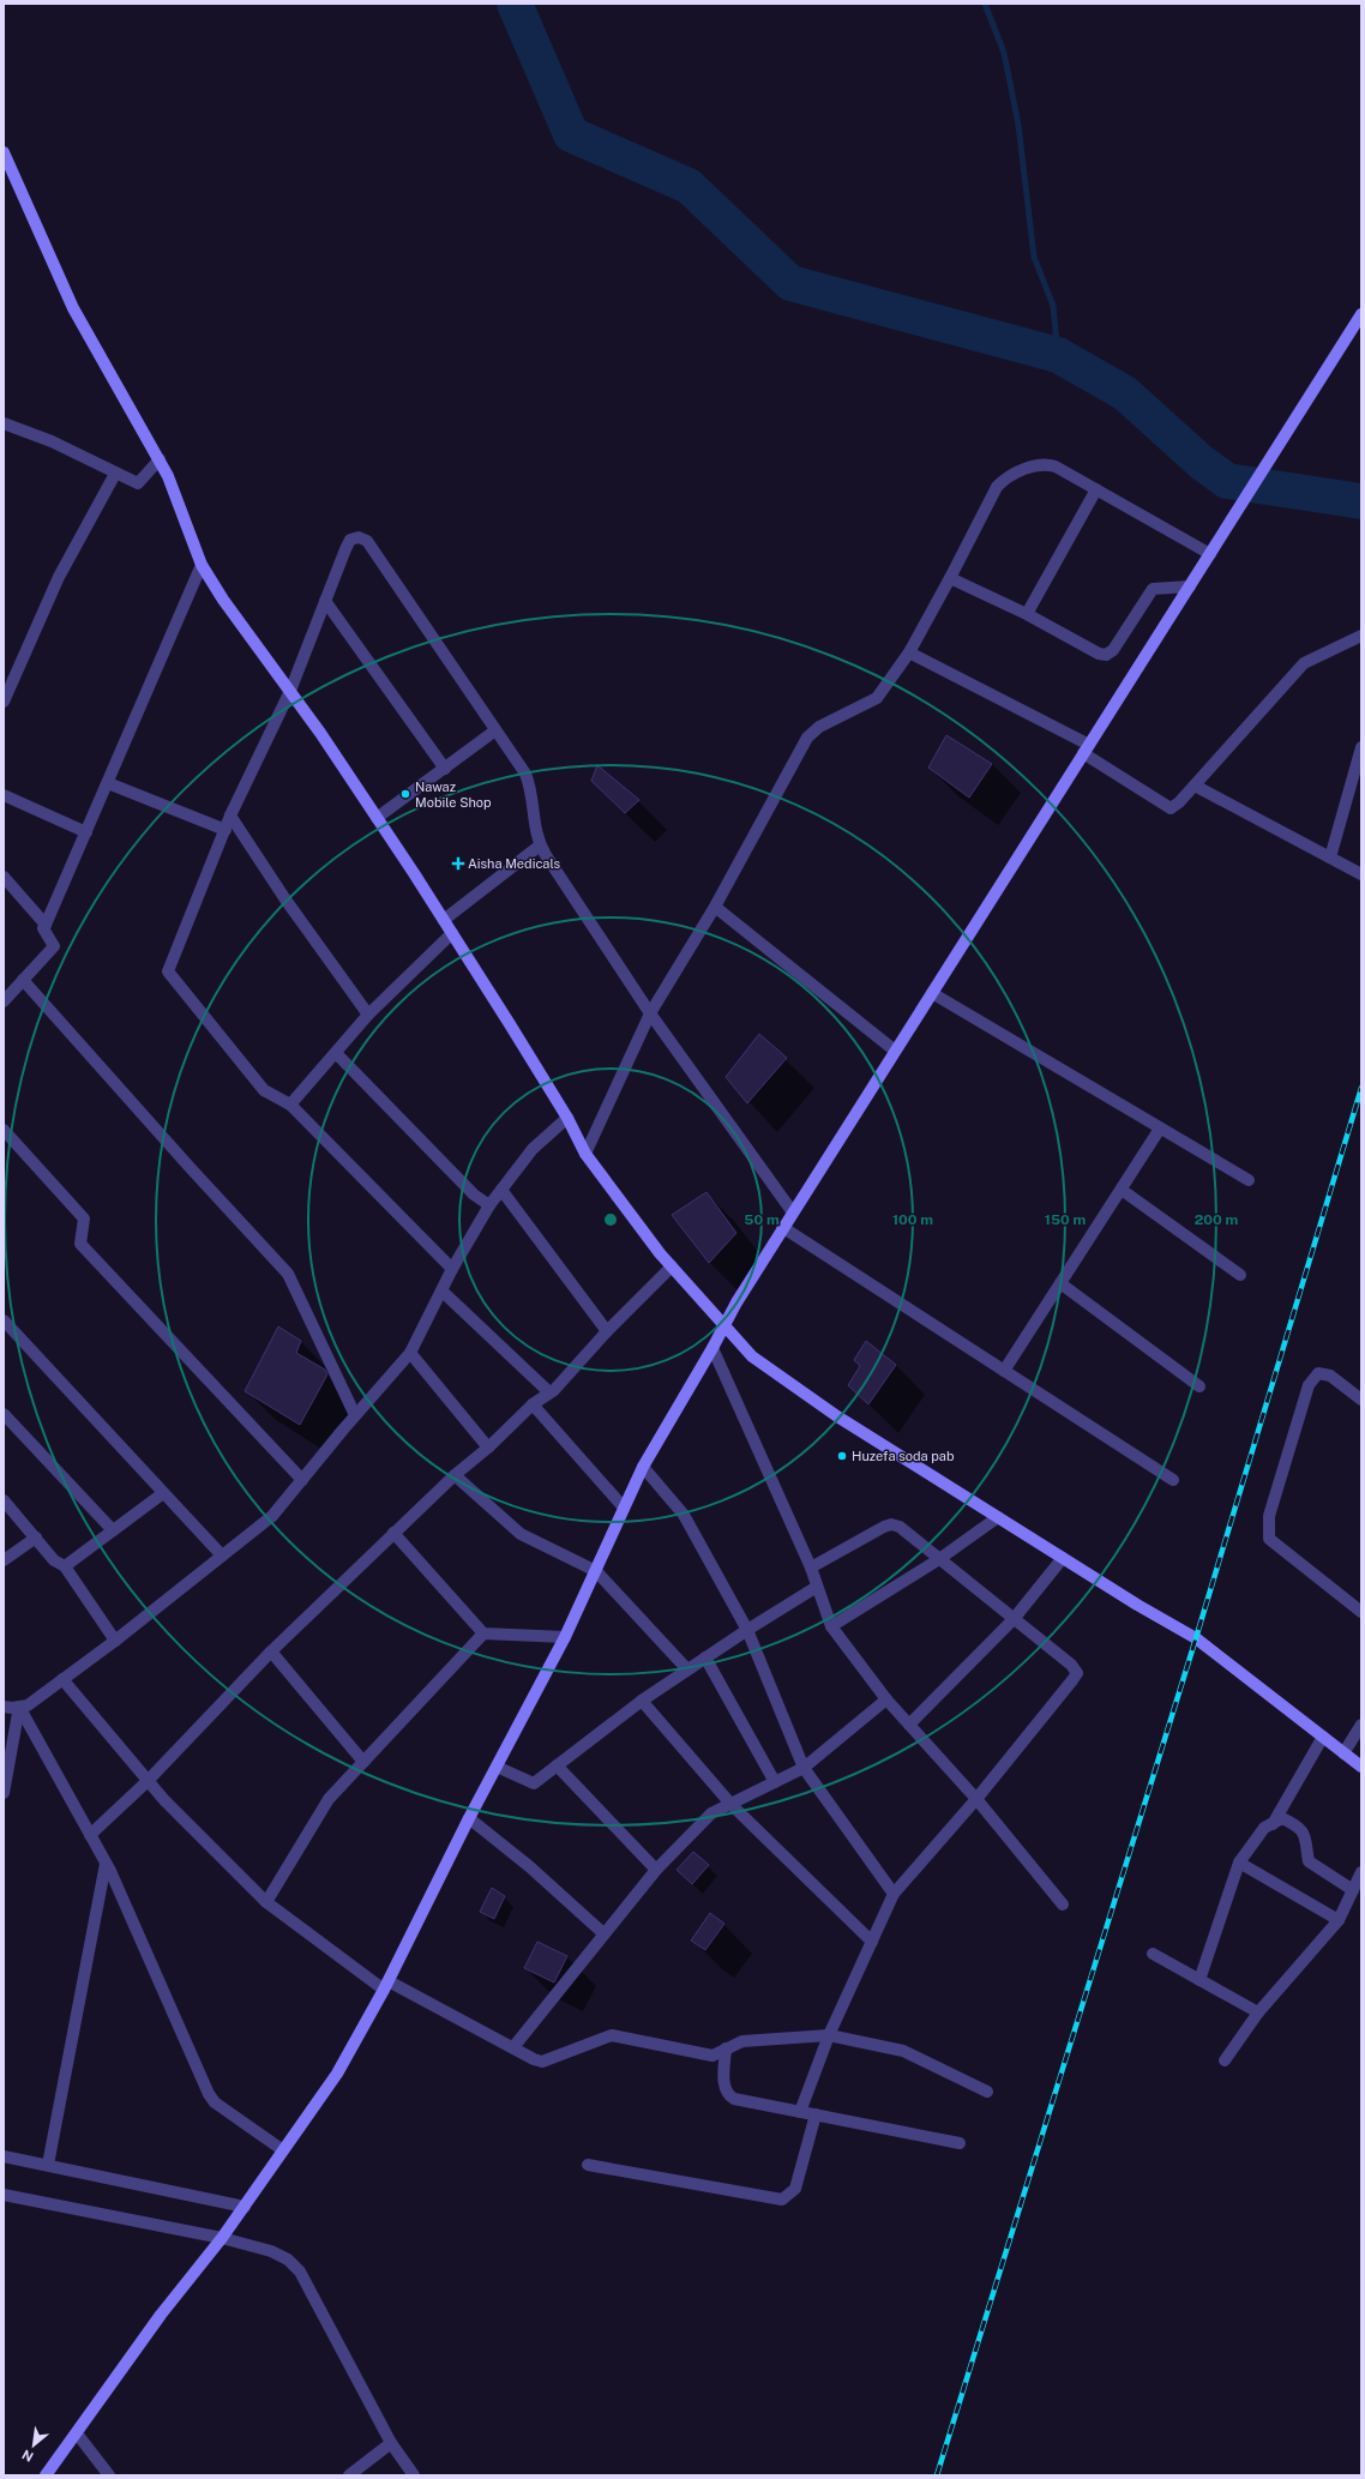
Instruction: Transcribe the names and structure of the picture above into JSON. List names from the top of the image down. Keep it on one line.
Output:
{"places":{"other":["Nawaz Mobile Shop","Huzefa soda pab"],"health":["Aisha Medicals"]},"north":"bottom left","rings":["50 m","100 m","150 m","200 m"]}
